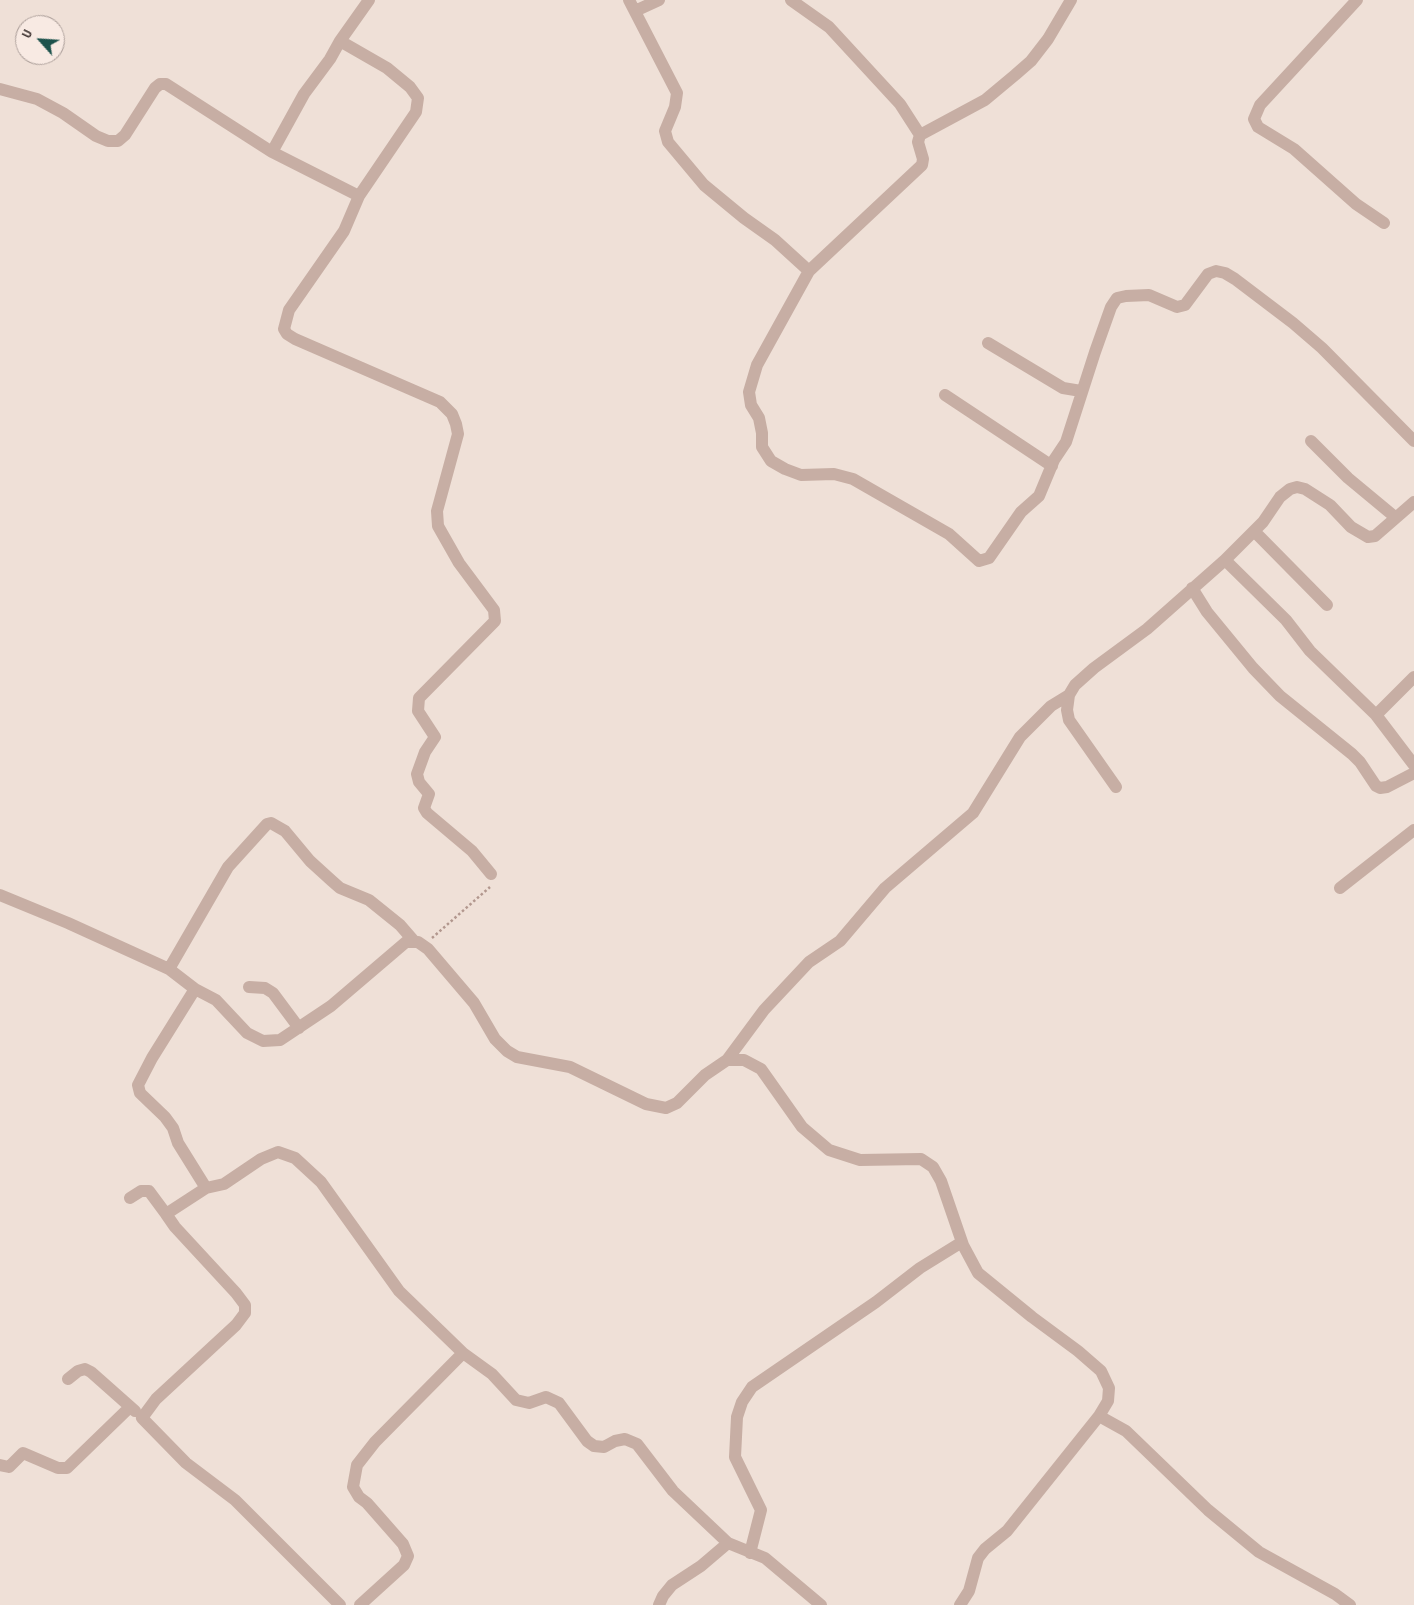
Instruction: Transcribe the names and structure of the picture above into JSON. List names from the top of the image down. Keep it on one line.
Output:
{"north":"top left"}
